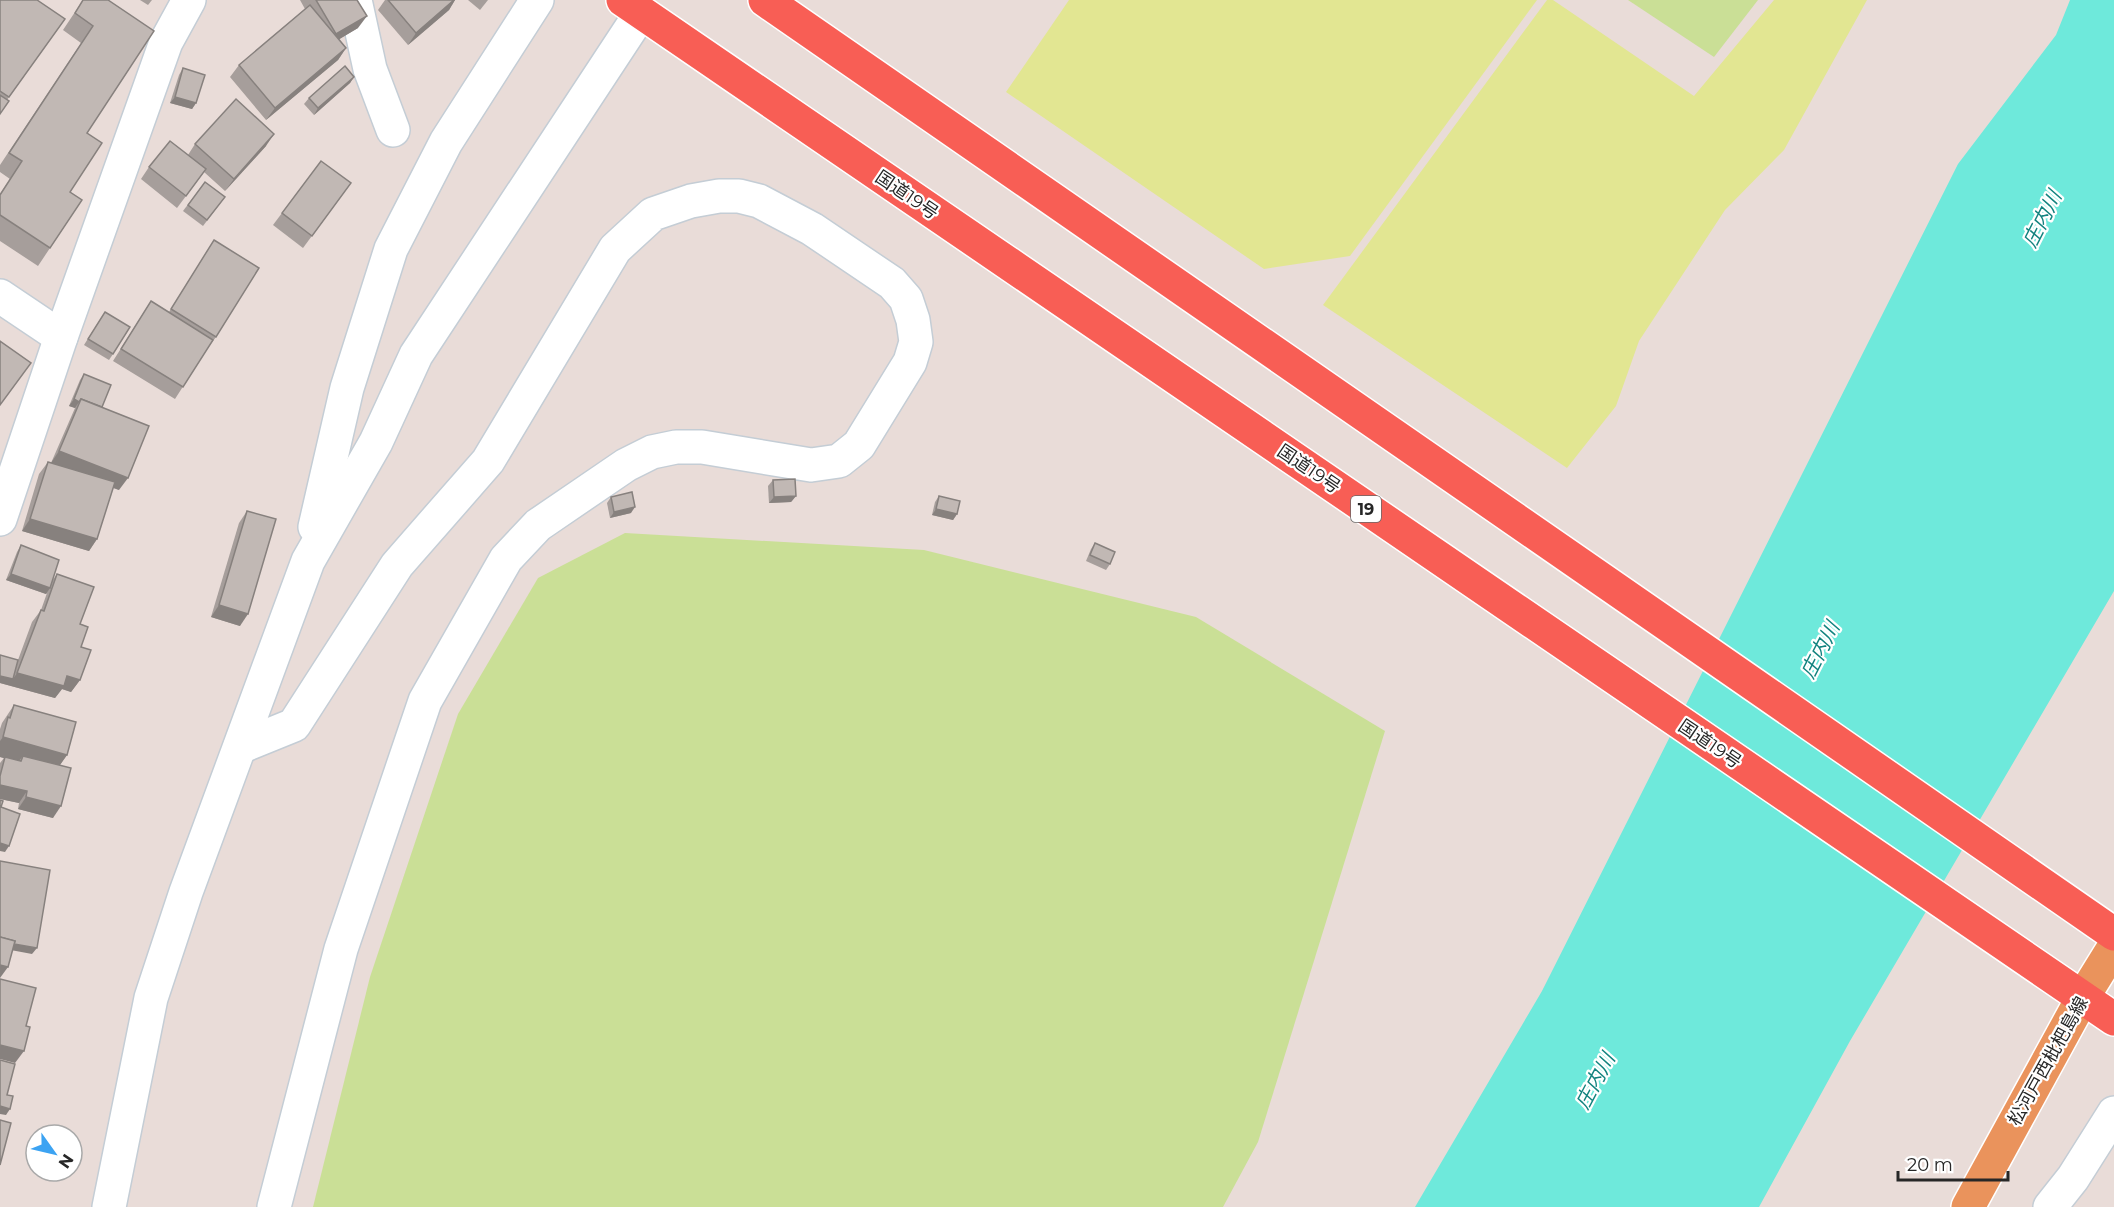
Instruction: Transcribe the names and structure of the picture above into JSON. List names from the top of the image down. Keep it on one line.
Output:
{"streets":{"highway":["国道19号","19"],"main road":["松河戸西枇杷島線"]},"crossings":[["国道19号","松河戸西枇杷島線"]],"water":["庄内川"],"scale_bar":"20 m","north":"bottom right"}
